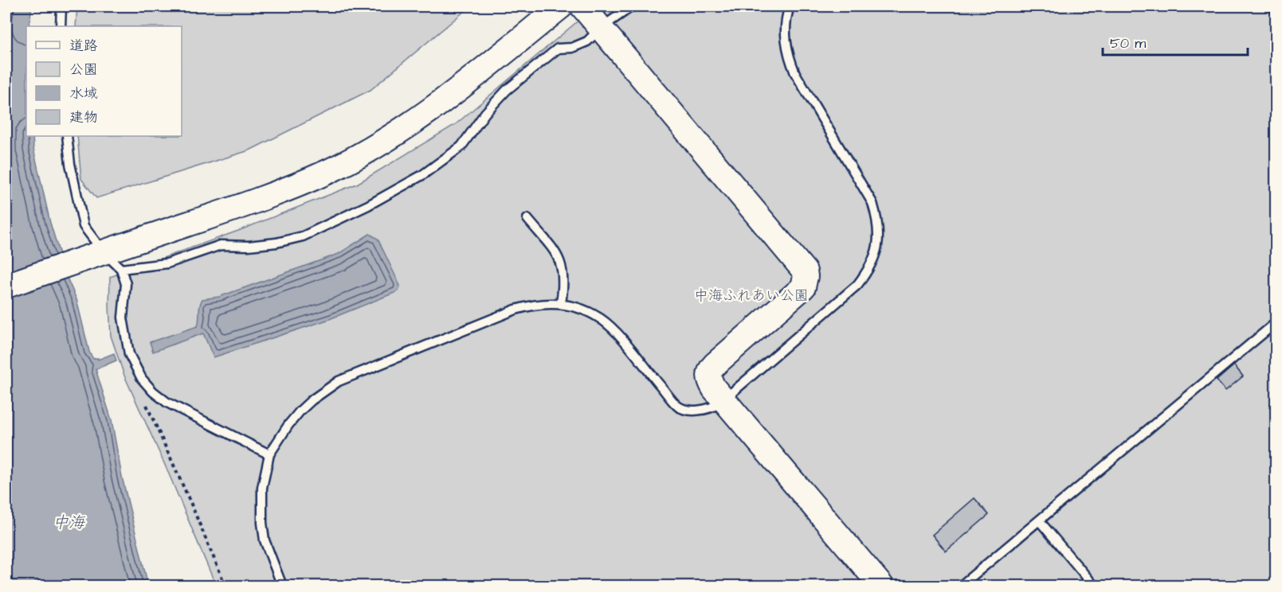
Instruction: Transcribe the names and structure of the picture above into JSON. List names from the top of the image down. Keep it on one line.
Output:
{"water":["中海"],"parks":["中海ふれあい公園"],"legend":["道路","公園","水域","建物"],"scale_bar":"50 m"}
